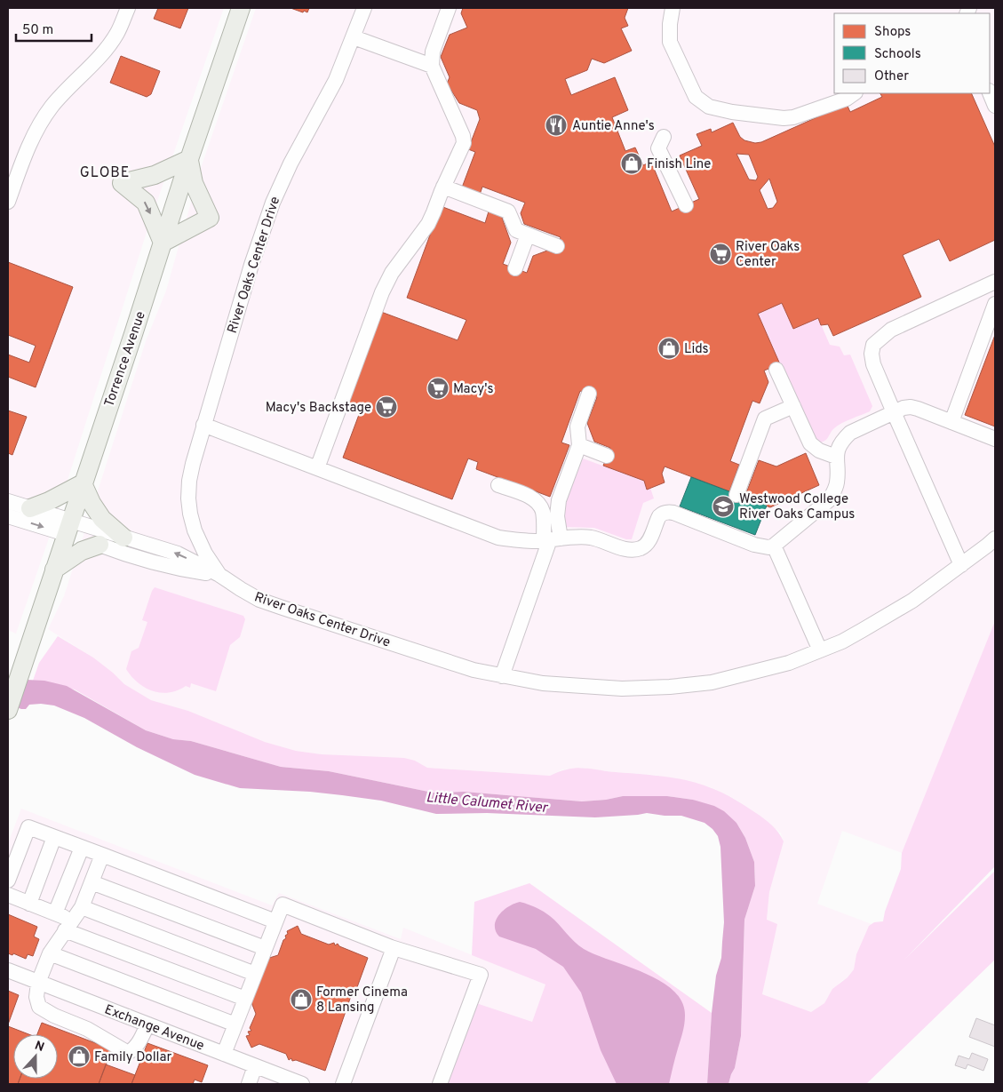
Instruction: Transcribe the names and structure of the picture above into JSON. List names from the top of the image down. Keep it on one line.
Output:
{"streets":{"main road":["Torrence Avenue"],"street":["River Oaks Center Drive","Exchange Avenue"]},"districts":["GLOBE"],"water":["Little Calumet River"],"places":{"restaurant":["Auntie Anne's"],"shop":["Finish Line","Lids","Former Cinema 8 Lansing","Family Dollar"],"supermarket":["River Oaks Center","Macy's","Macy's Backstage"],"school or university":["Westwood College River Oaks Campus"]},"legend":["Shops","Schools","Other"],"scale_bar":"50 m","north":"top"}
